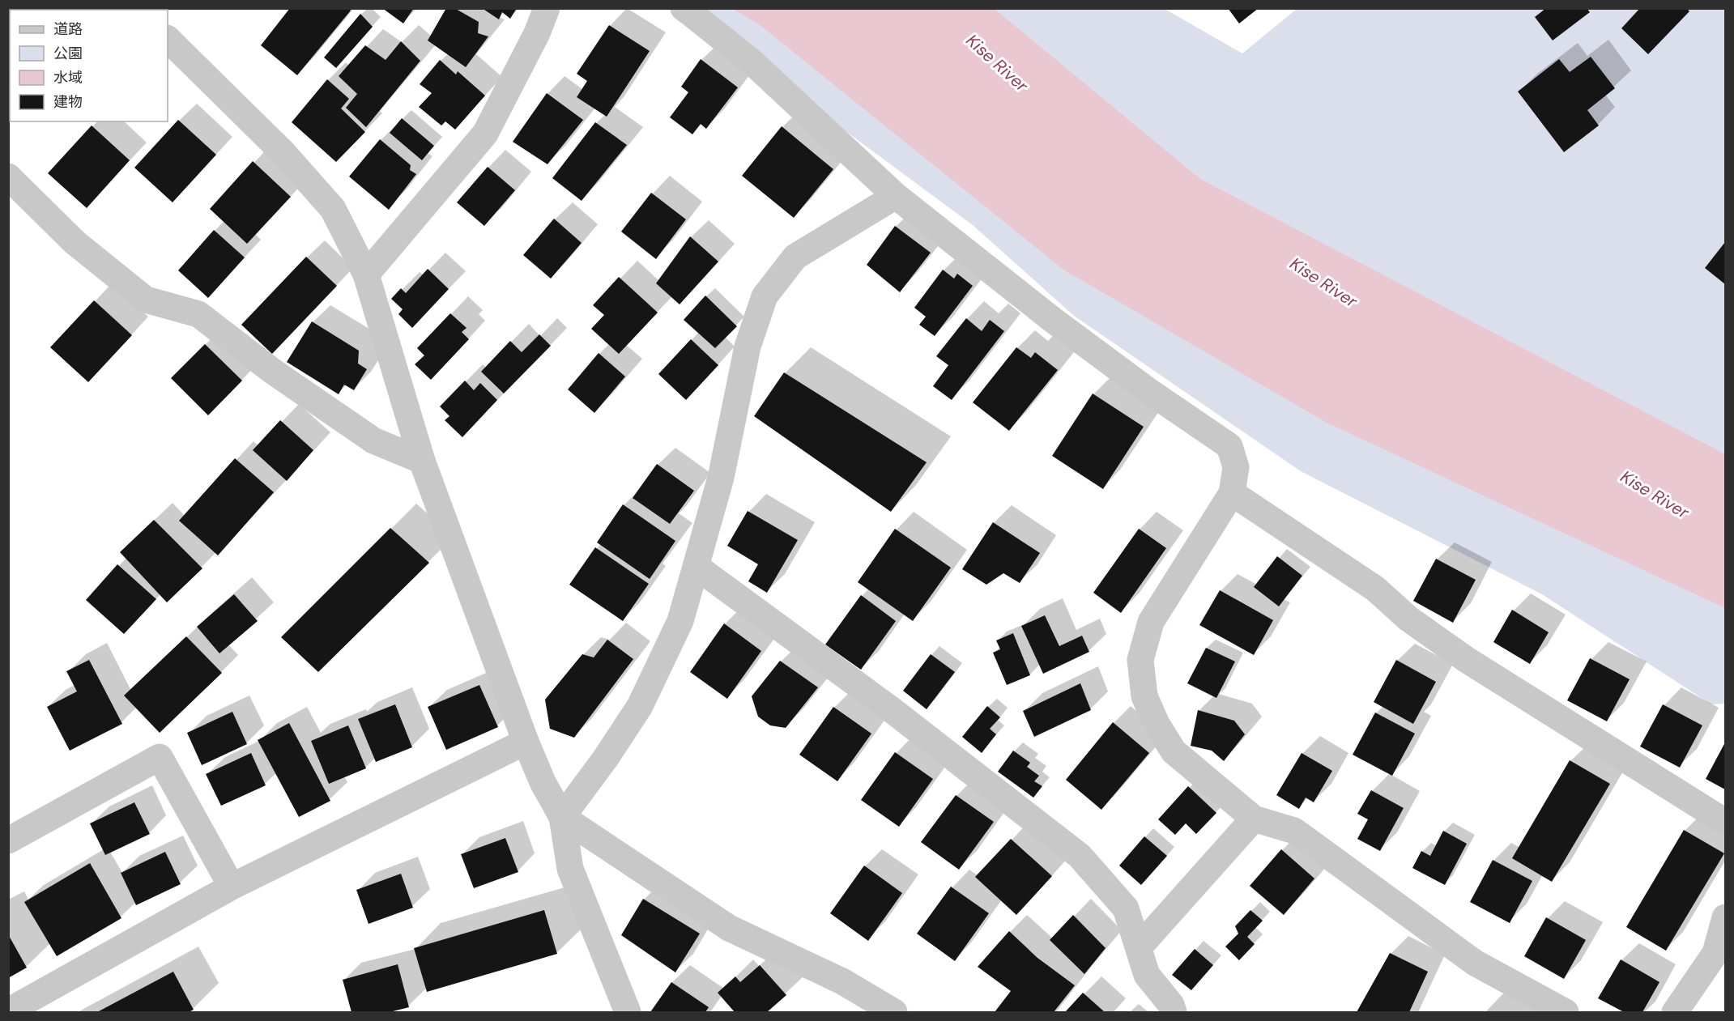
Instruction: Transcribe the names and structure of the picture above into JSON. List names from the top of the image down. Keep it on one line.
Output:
{"water":["Kise River"],"legend":["道路","公園","水域","建物"]}
